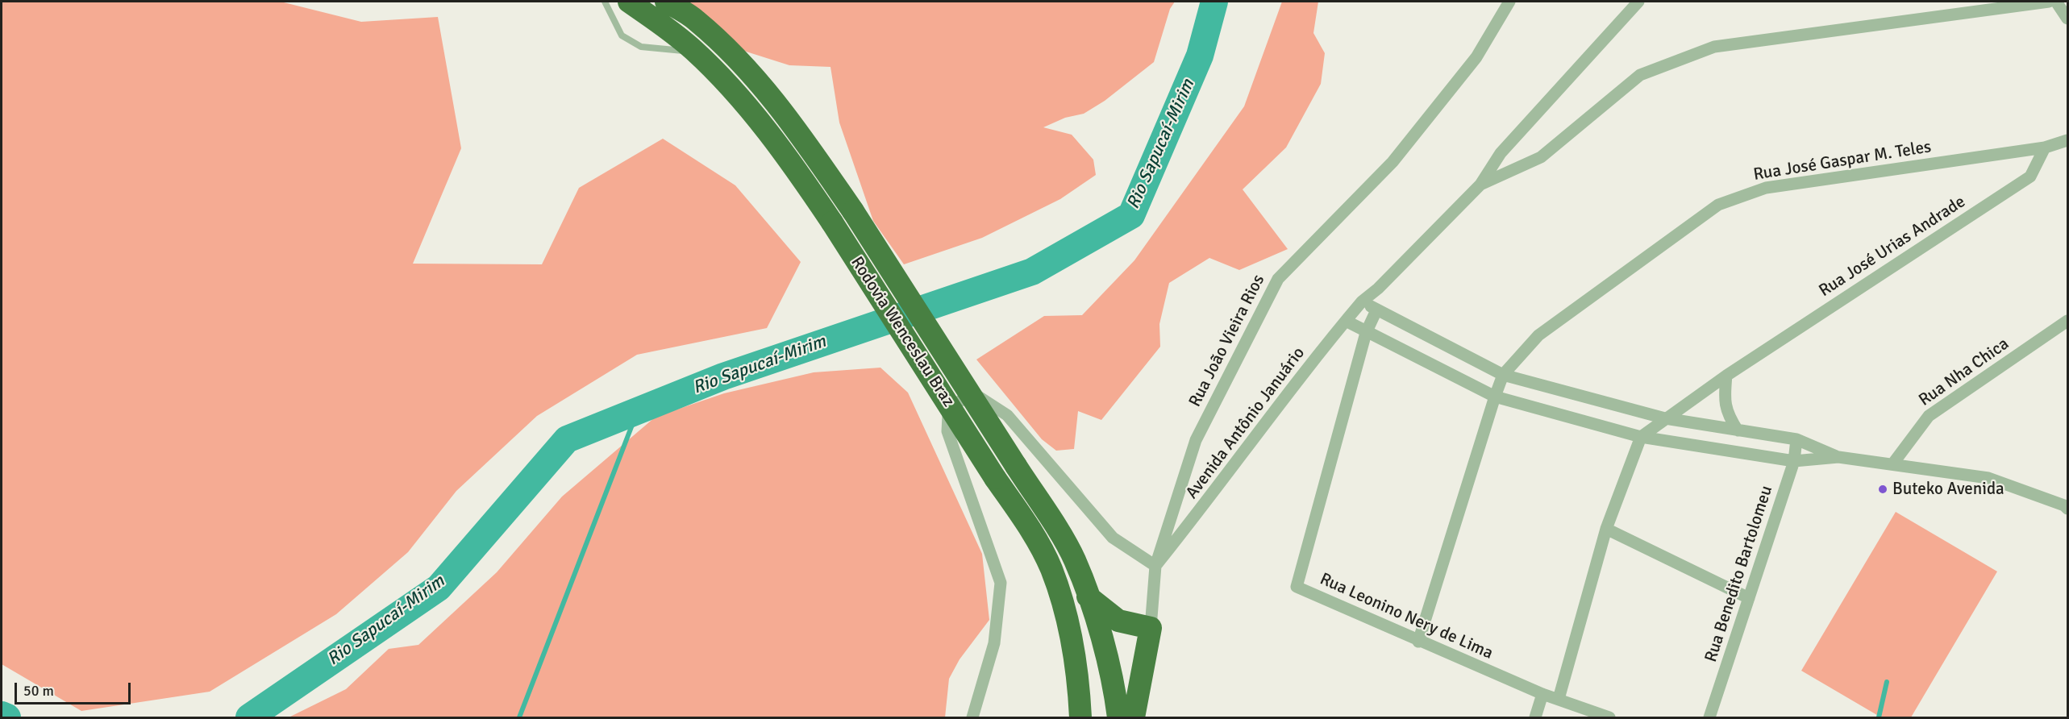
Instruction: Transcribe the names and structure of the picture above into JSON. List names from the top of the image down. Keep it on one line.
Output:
{"streets":{"highway":["Rodovia Wenceslau Braz"],"street":["Rua José Gaspar M. Teles","Rua José Urias Andrade","Rua João Vieira Rios","Rua Nha Chica","Avenida Antônio Januário","Rua Benedito Bartolomeu","Rua Leonino Nery de Lima"]},"crossings":[["Rua José Gaspar M. Teles","Rua José Urias Andrade"],["Rua João Vieira Rios","Avenida Antônio Januário"]],"water":["Rio Sapucaí-Mirim"],"places":["Buteko Avenida"],"scale_bar":"50 m"}
